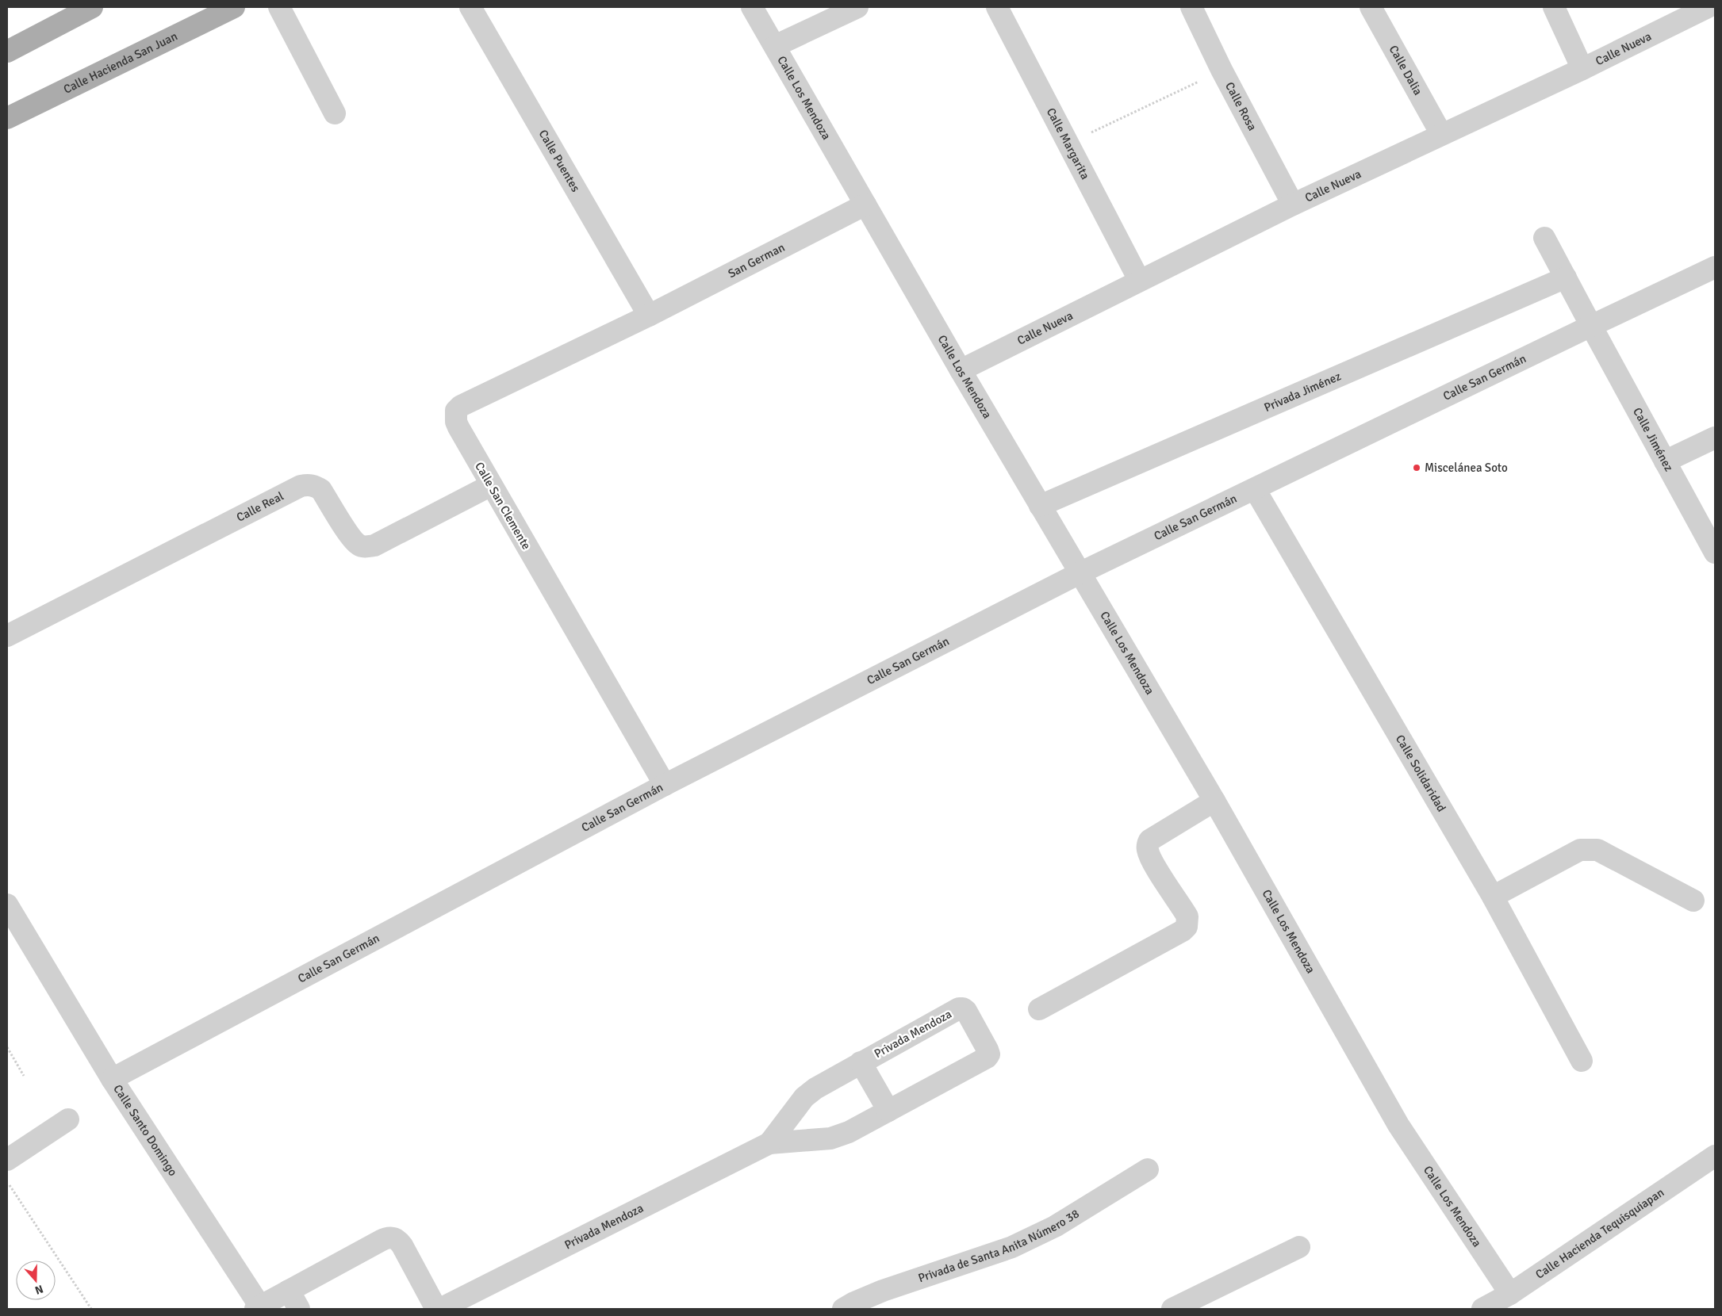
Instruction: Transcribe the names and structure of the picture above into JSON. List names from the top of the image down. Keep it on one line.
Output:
{"streets":{"main road":["Calle Hacienda San Juan"],"street":["Calle Nueva","Calle Dalia","Calle Los Mendoza","Calle Rosa","Calle Margarita","Calle Puentes","San German","Calle San Germán","Privada Jiménez","Calle Jiménez","Calle San Clemente","Calle Real","Calle Solidaridad","Privada Mendoza","Calle Santo Domingo","Calle Hacienda Tequisquiapan","Privada de Santa Anita Número 38"]},"crossings":[["Calle Nueva","Calle Dalia"],["Calle Nueva","Calle Los Mendoza"],["Calle Nueva","Calle Rosa"],["Calle Nueva","Calle Margarita"],["Calle Los Mendoza","San German"],["Calle Los Mendoza","Calle San Germán"],["Calle Los Mendoza","Privada Jiménez"],["Calle Los Mendoza","Calle Hacienda Tequisquiapan"],["Calle Puentes","San German"],["Calle Puentes","Calle San Clemente"],["San German","Calle San Clemente"],["Calle San Germán","Calle Jiménez"],["Calle San Germán","Calle San Clemente"],["Calle San Germán","Calle Solidaridad"],["Calle San Germán","Calle Santo Domingo"],["Calle San Clemente","Calle Real"]],"places":["Miscelánea Soto"],"north":"bottom"}
